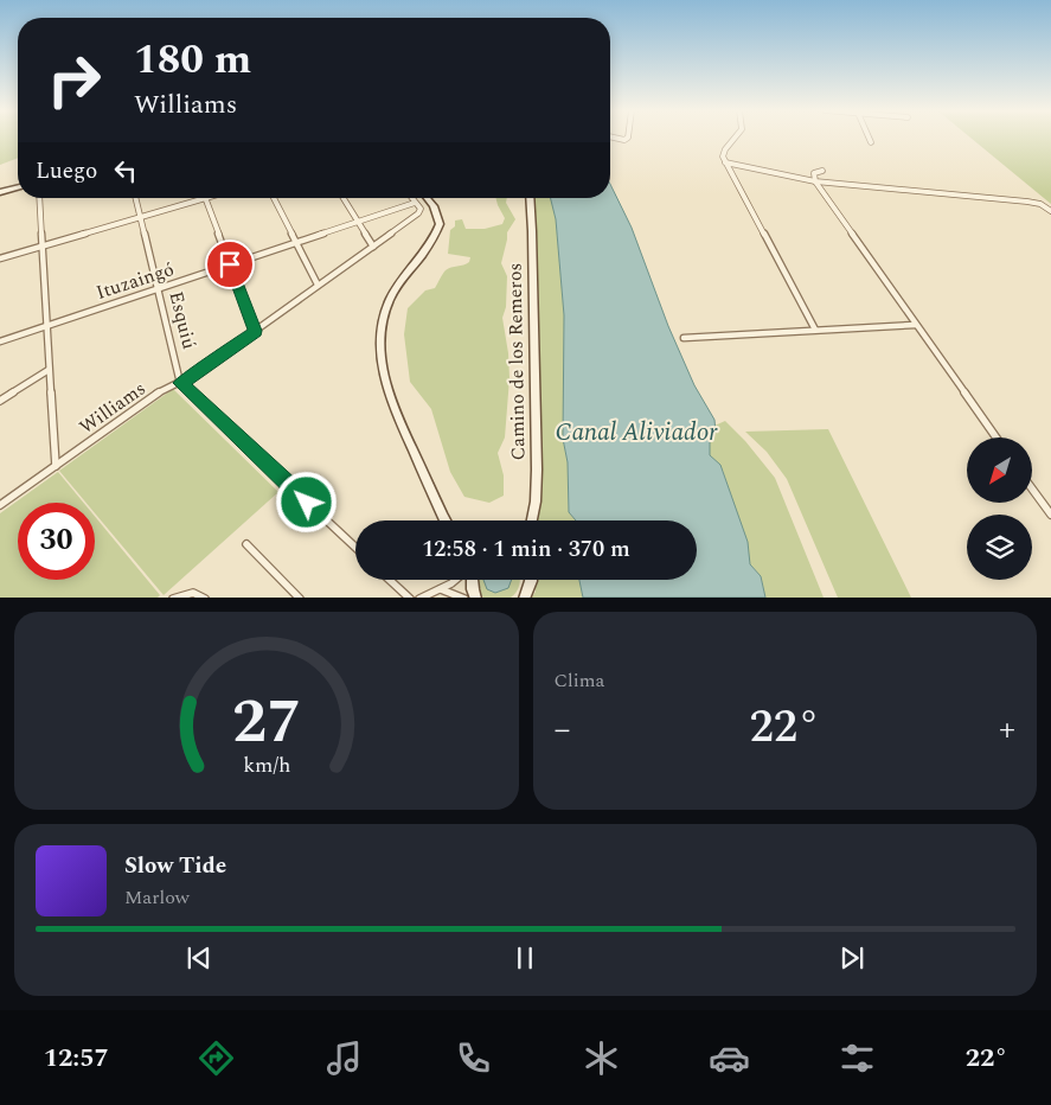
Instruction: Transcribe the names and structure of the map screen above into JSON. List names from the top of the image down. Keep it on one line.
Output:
{"streets":{"main road":["Camino de los Remeros"],"street":["Ituzaingó","Esquiú","Williams"]},"crossings":[["Ituzaingó","Esquiú"],["Ituzaingó","Williams"],["Esquiú","Williams"]],"water":["Canal Aliviador"],"north":"bottom left","page":{"turn":["180 m","Williams"],"then":"Luego","limit":"30","trip":"12:58 · 1 min · 370 m","tile":"Clima","heat":["−","22°","+"],"song":["Slow Tide","Marlow"],"tabs":["12:57","22°"],"gauge":["27","km/h"]}}
